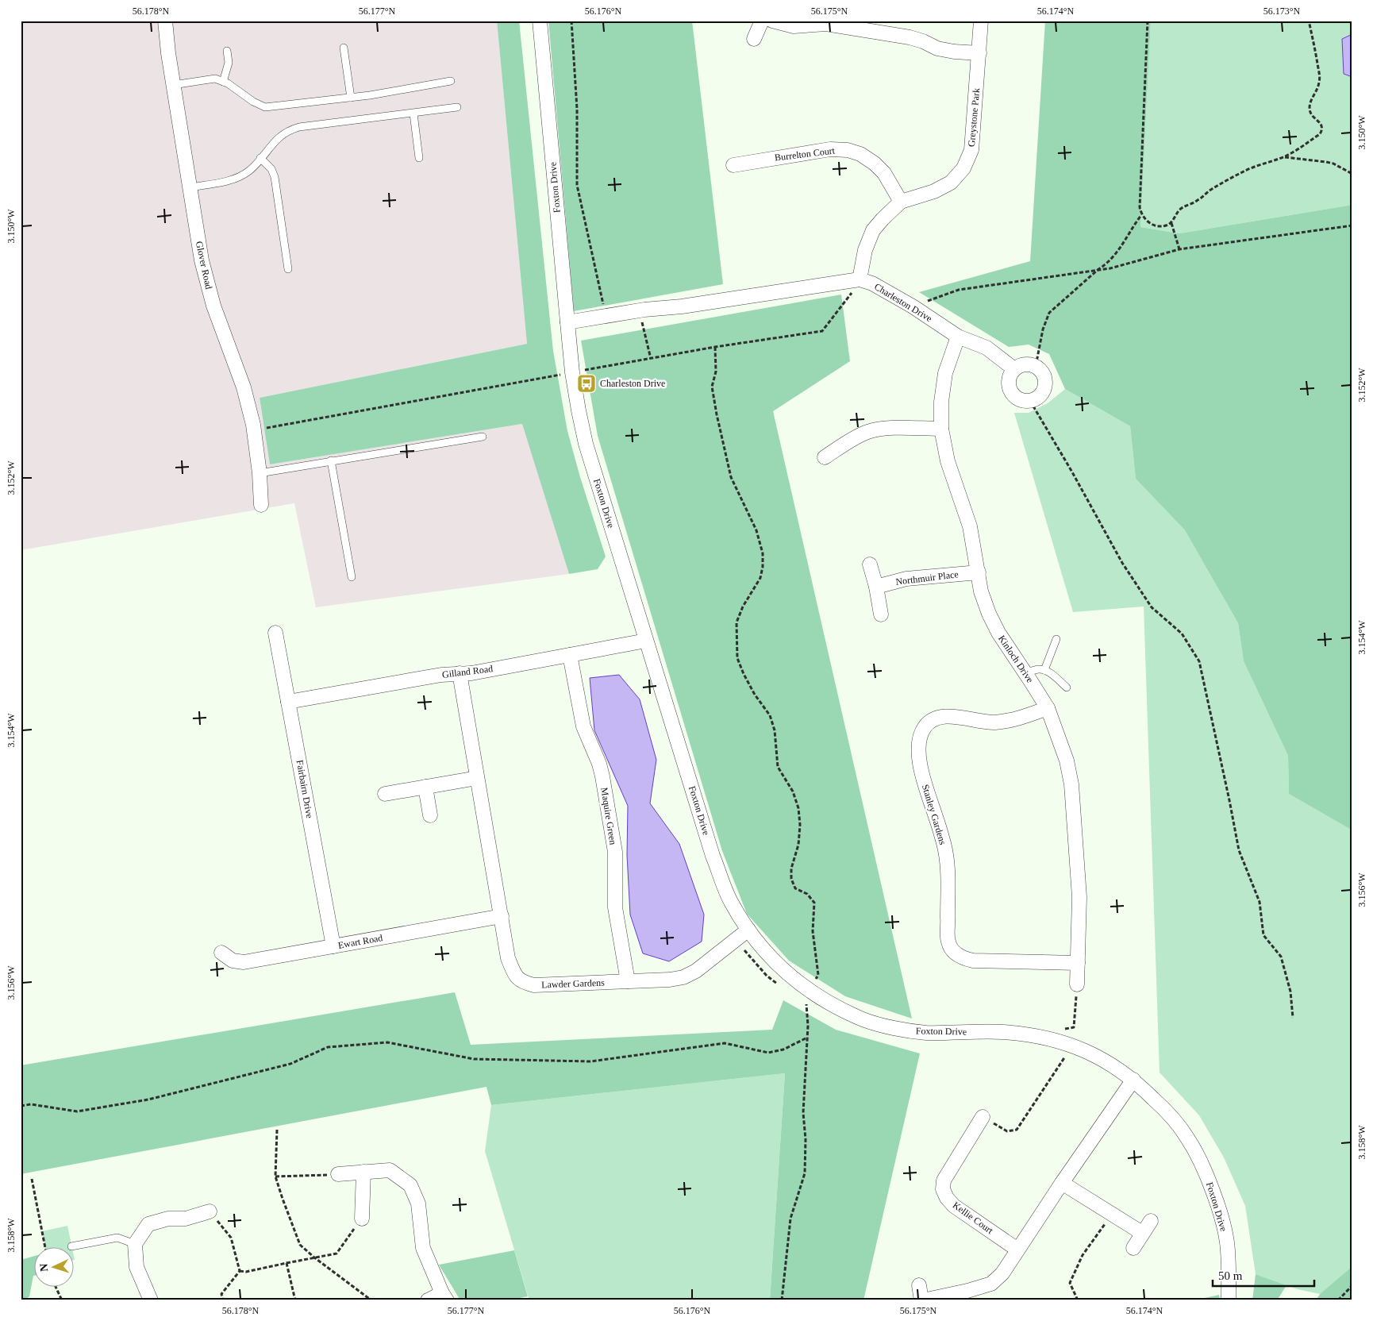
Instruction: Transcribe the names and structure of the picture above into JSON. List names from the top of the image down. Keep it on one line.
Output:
{"streets":{"street":["Greystone Park","Burrelton Court","Foxton Drive","Glover Road","Charleston Drive","Northmuir Place","Kinloch Drive","Gilland Road","Fairbairn Drive","Stanley Gardens","Maquire Green","Ewart Road","Lawder Gardens","Kellie Court"]},"crossings":[["Greystone Park","Burrelton Court"],["Greystone Park","Charleston Drive"],["Foxton Drive","Gilland Road"],["Foxton Drive","Lawder Gardens"],["Charleston Drive","Kinloch Drive"],["Northmuir Place","Kinloch Drive"],["Kinloch Drive","Stanley Gardens"],["Gilland Road","Fairbairn Drive"],["Gilland Road","Maquire Green"],["Gilland Road","Lawder Gardens"],["Fairbairn Drive","Ewart Road"],["Maquire Green","Lawder Gardens"],["Ewart Road","Lawder Gardens"]],"places":{"bus stop":["Charleston Drive"]},"scale_bar":"50 m","north":"left","coordinates":["56.178°N","56.177°N","56.176°N","56.175°N","56.174°N","56.173°N","3.150°W","3.152°W","3.154°W","3.156°W","3.158°W"]}
